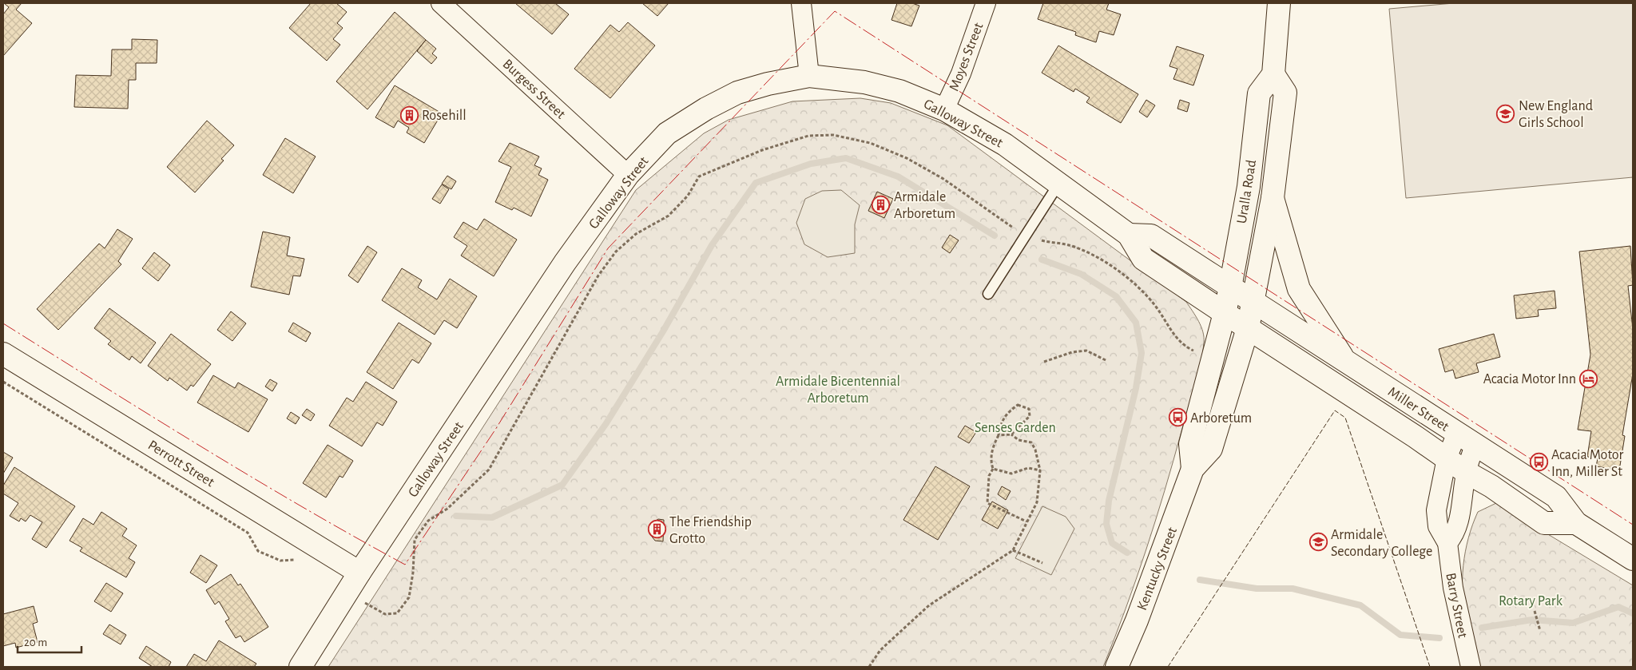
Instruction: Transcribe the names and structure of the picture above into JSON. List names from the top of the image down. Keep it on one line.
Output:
{"streets":{"main road":["Galloway Street","Uralla Road","Miller Street","Perrott Street","Kentucky Street"],"street":["Moyes Street","Burgess Street","Barry Street"]},"crossings":[["Moyes Street","Galloway Street"],["Burgess Street","Galloway Street"],["Galloway Street","Uralla Road"],["Galloway Street","Miller Street"],["Galloway Street","Perrott Street"],["Galloway Street","Kentucky Street"],["Uralla Road","Miller Street"],["Uralla Road","Kentucky Street"],["Miller Street","Kentucky Street"],["Miller Street","Barry Street"]],"parks":["Armidale Bicentennial Arboretum","Senses Garden","Rotary Park"],"places":{"school or university":["New England Girls School","Armidale Secondary College"],"building":["Rosehill","Armidale Arboretum","The Friendship Grotto"],"hotel":["Acacia Motor Inn"],"bus stop":["Arboretum","Acacia Motor Inn, Miller St"]},"scale_bar":"20 m"}
